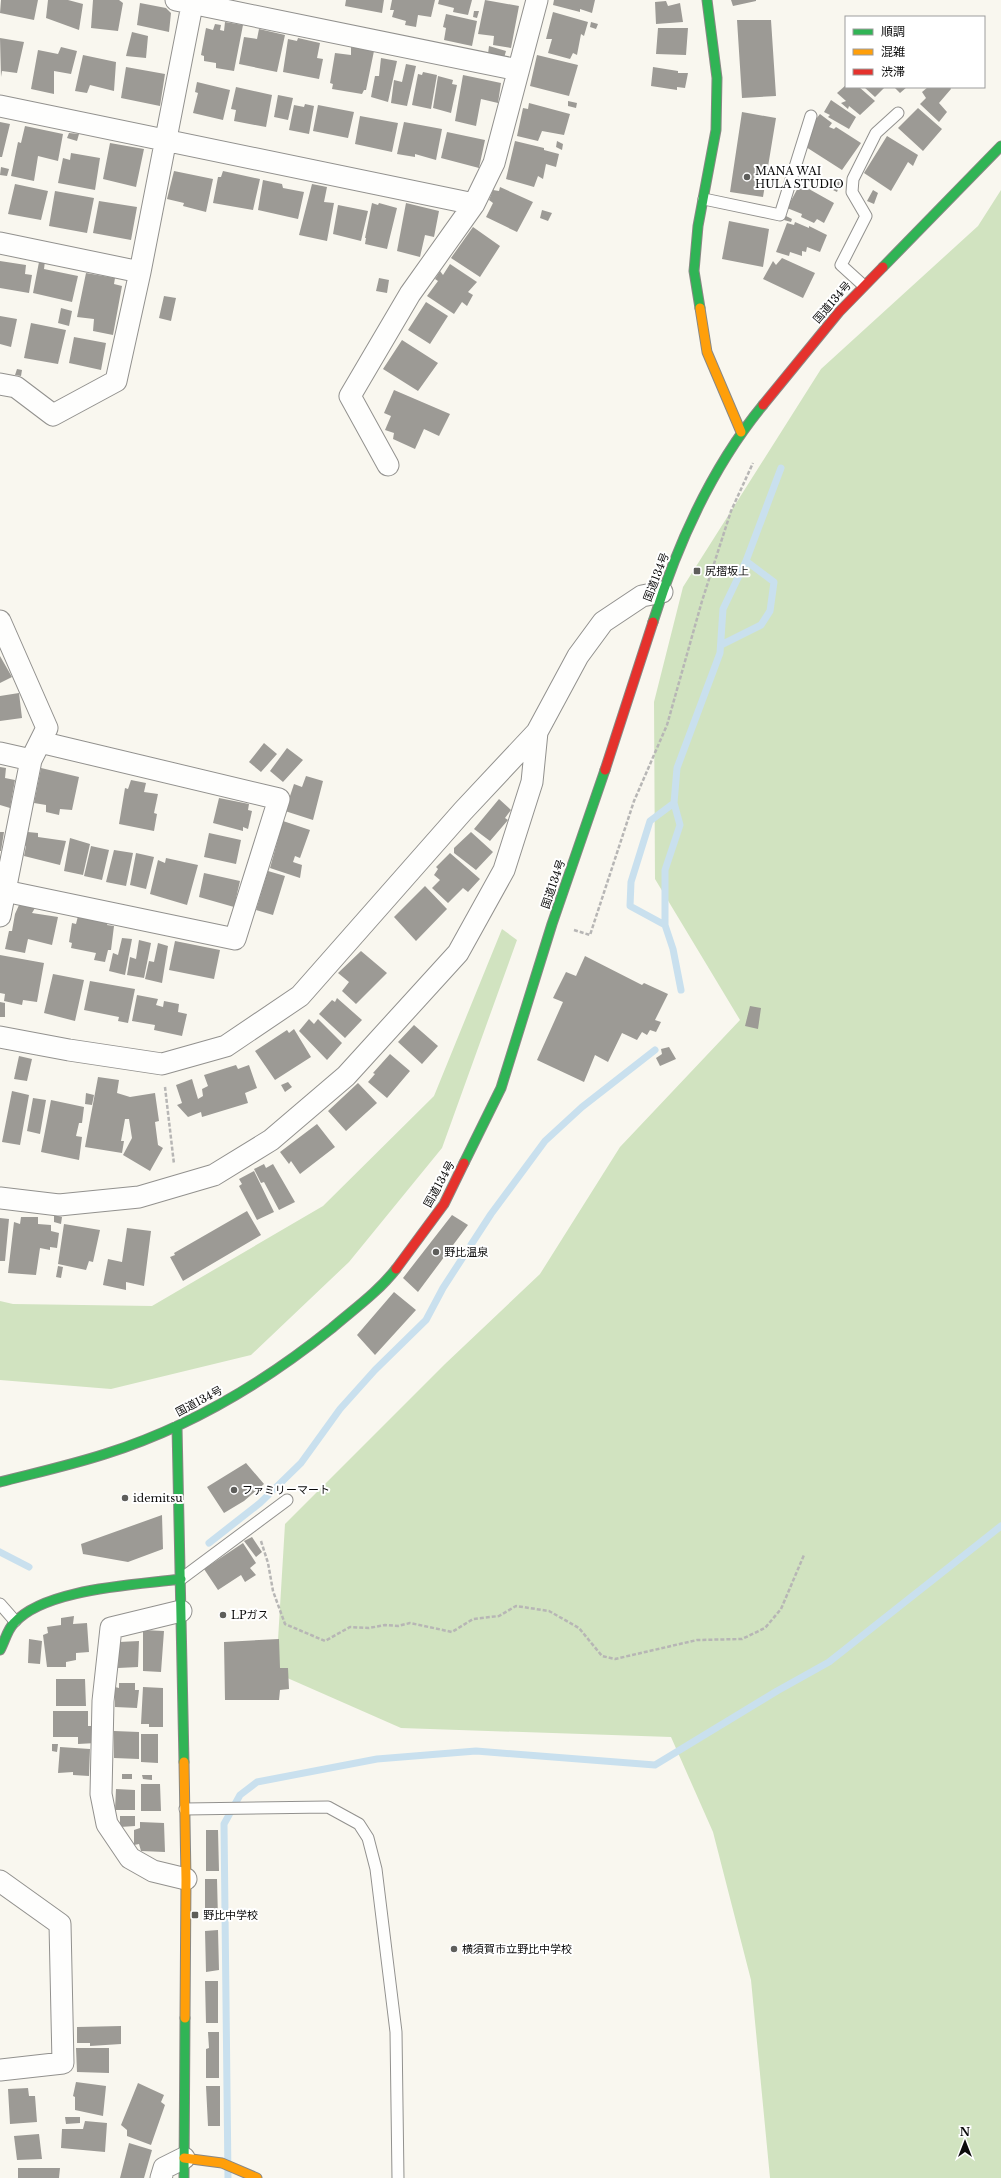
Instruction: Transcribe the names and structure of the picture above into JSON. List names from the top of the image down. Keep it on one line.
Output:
{"streets":{"main road":["国道134号"]},"places":{"other":["MANA WAI HULA STUDIO","野比温泉","ファミリーマート","idemitsu","LPガス","横須賀市立野比中学校"],"transit":["尻摺坂上","野比中学校"]},"legend":["順調","混雑","渋滞"],"north":"top"}
